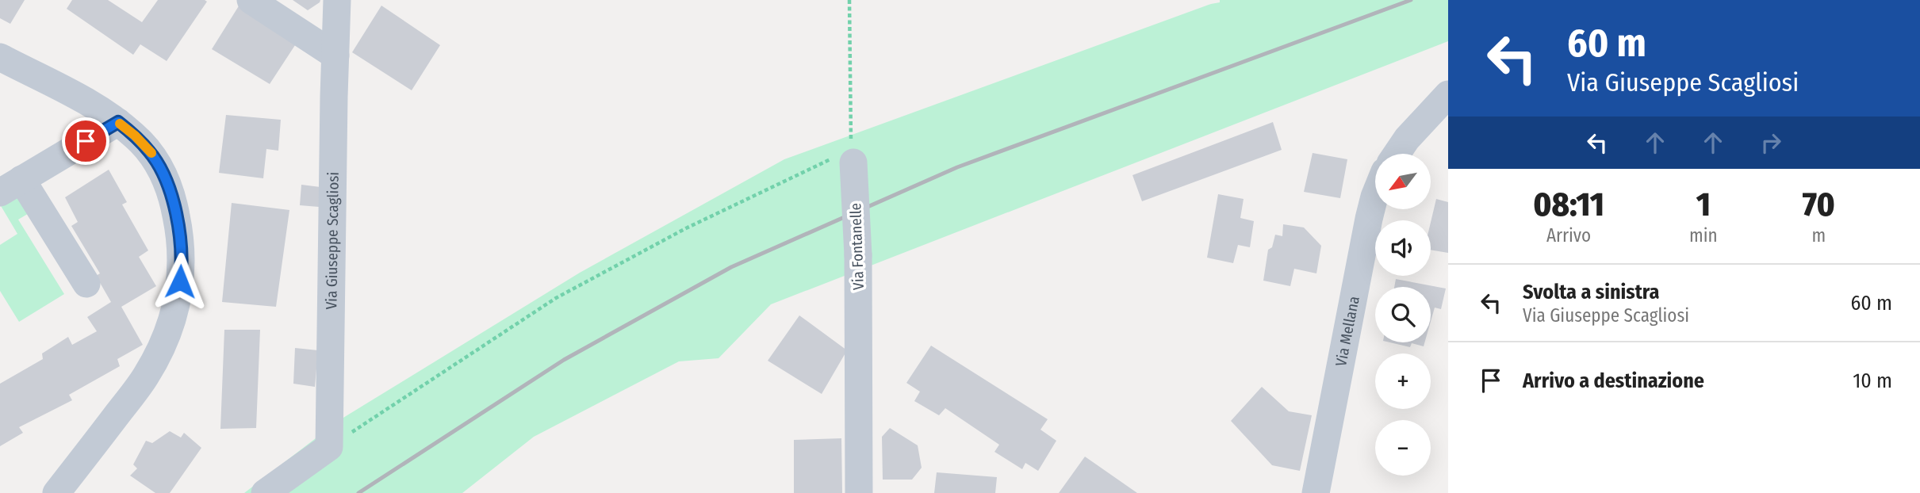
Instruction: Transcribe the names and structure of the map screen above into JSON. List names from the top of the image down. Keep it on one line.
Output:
{"streets":{"street":["Via Giuseppe Scagliosi","Via Fontanelle","Via Mellana"]},"north":"bottom left","page":{"turn":["60 m","Via Giuseppe Scagliosi"],"map_buttons":["+","−"],"eta":["08:11","Arrivo","1","min","70","m"],"list":[{"name":"Svolta a sinistra","note":"Via Giuseppe Scagliosi","value":"60 m"},{"name":"Arrivo a destinazione","value":"10 m"}]}}
